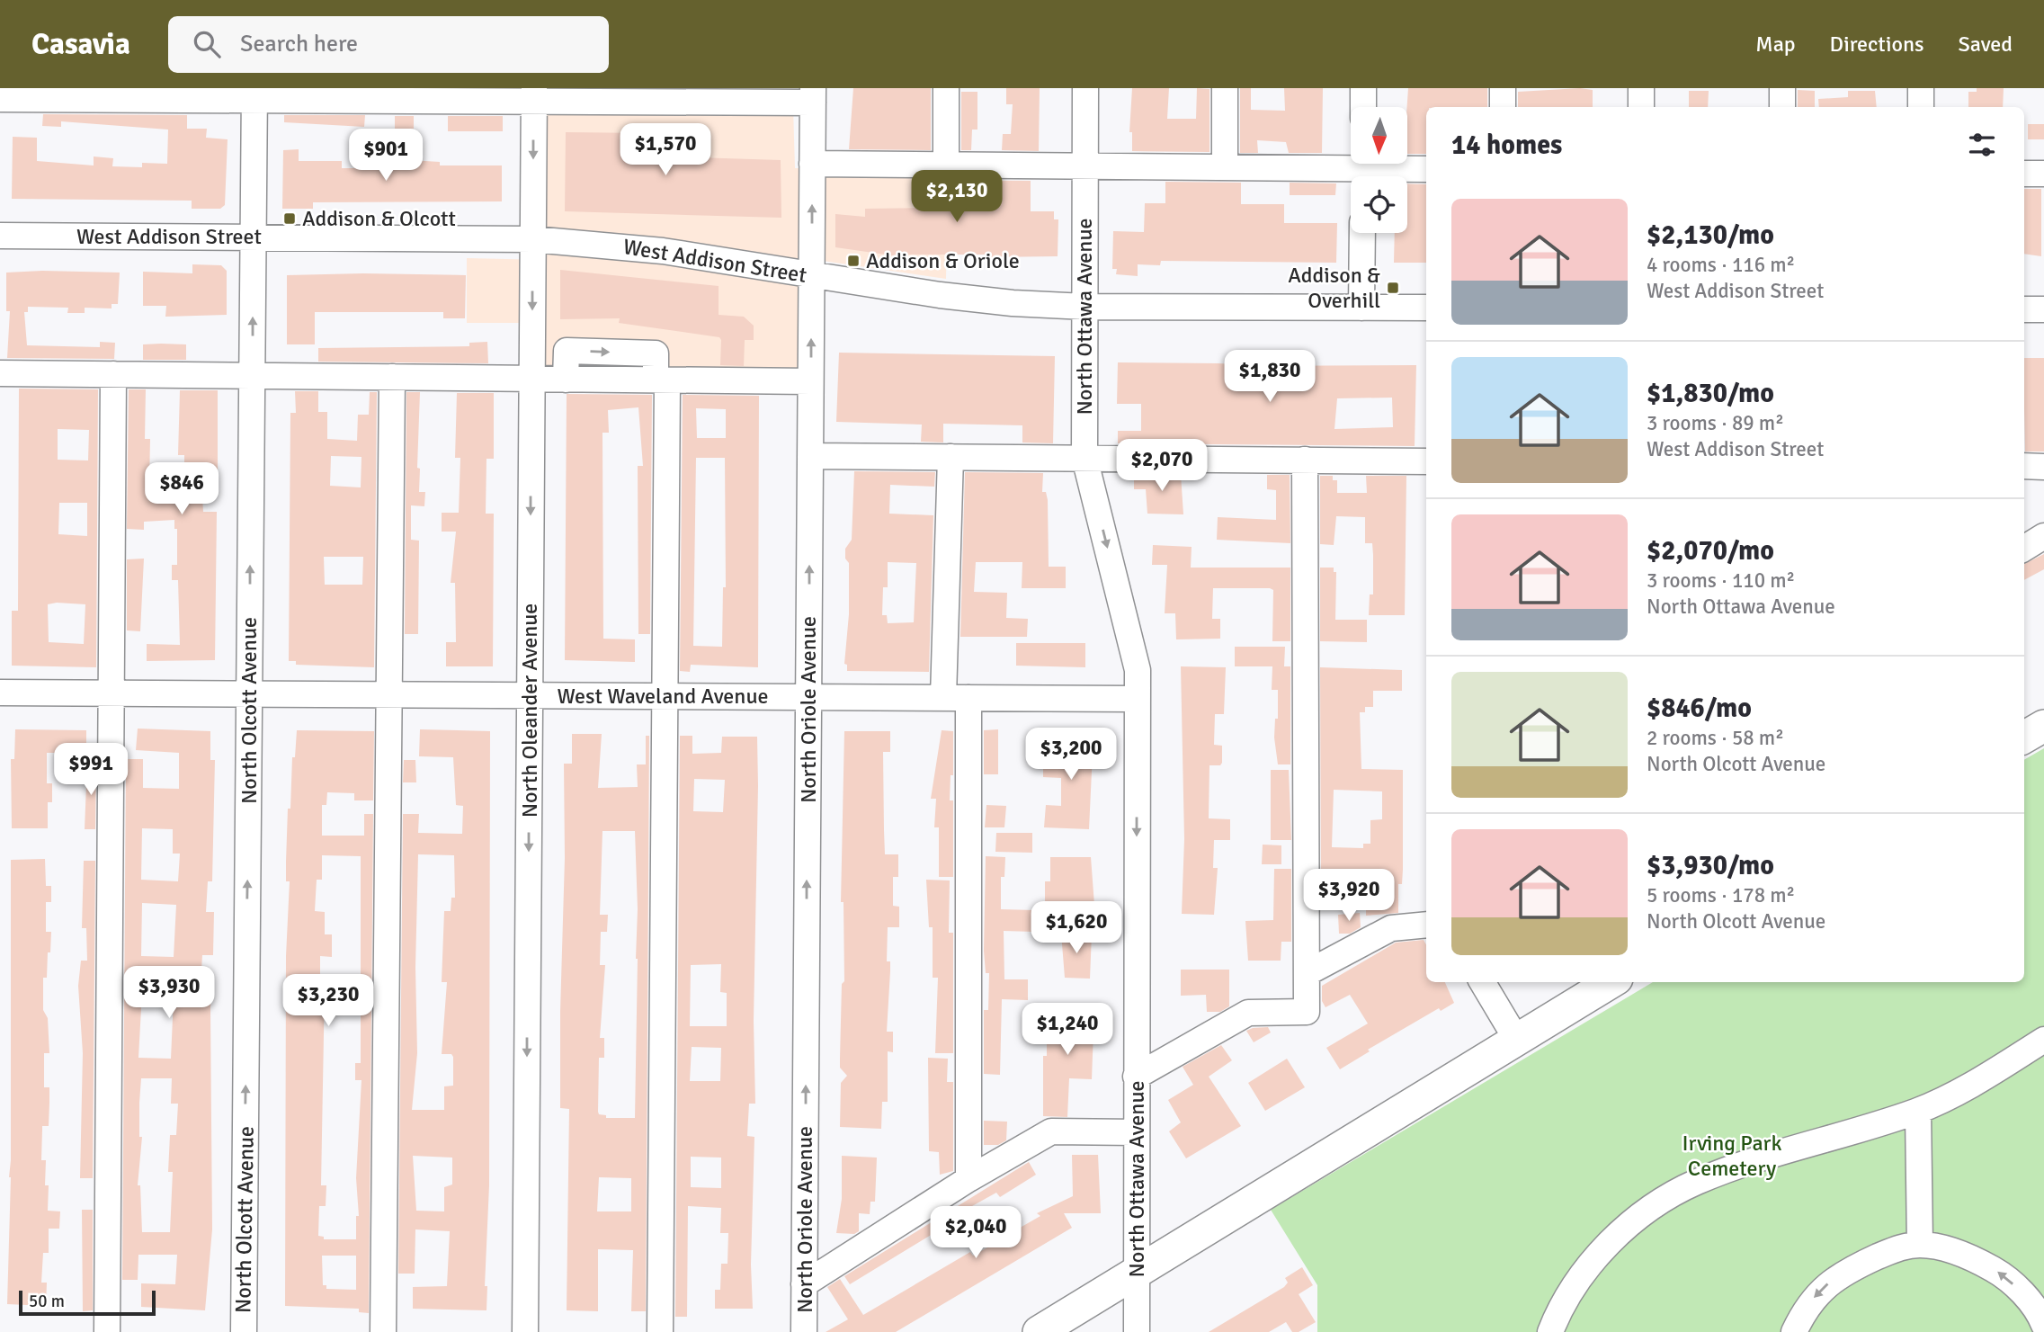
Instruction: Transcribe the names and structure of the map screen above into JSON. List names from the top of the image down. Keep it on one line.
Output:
{"streets":{"street":["West Addison Street","North Ottawa Avenue","West Waveland Avenue","North Oriole Avenue","North Olcott Avenue","North Oleander Avenue"]},"crossings":[["West Addison Street","North Ottawa Avenue"],["West Addison Street","North Oriole Avenue"],["West Addison Street","North Olcott Avenue"],["West Addison Street","North Oleander Avenue"],["North Ottawa Avenue","West Waveland Avenue"],["West Waveland Avenue","North Oriole Avenue"],["West Waveland Avenue","North Olcott Avenue"],["West Waveland Avenue","North Oleander Avenue"]],"parks":["Irving Park Cemetery"],"places":{"transit":["Addison & Olcott","Addison & Oriole","Addison & Overhill"]},"scale_bar":"50 m","north":"bottom","page":{"header":"Casavia","search":"Search here","nav":["Map","Directions","Saved"],"heading":"14 homes","price":["$1,570","$901","$2,130","$1,830","$2,070","$846","$3,200","$991","$3,920","$1,620","$3,930","$3,230","$1,240","$2,040"],"list":[{"name":"$2,130/mo","note":"4 rooms · 116 m² · West Addison Street"},{"name":"$1,830/mo","note":"3 rooms · 89 m² · West Addison Street"},{"name":"$2,070/mo","note":"3 rooms · 110 m² · North Ottawa Avenue"},{"name":"$846/mo","note":"2 rooms · 58 m² · North Olcott Avenue"},{"name":"$3,930/mo","note":"5 rooms · 178 m² · North Olcott Avenue"}],"scale":"50 m"}}
